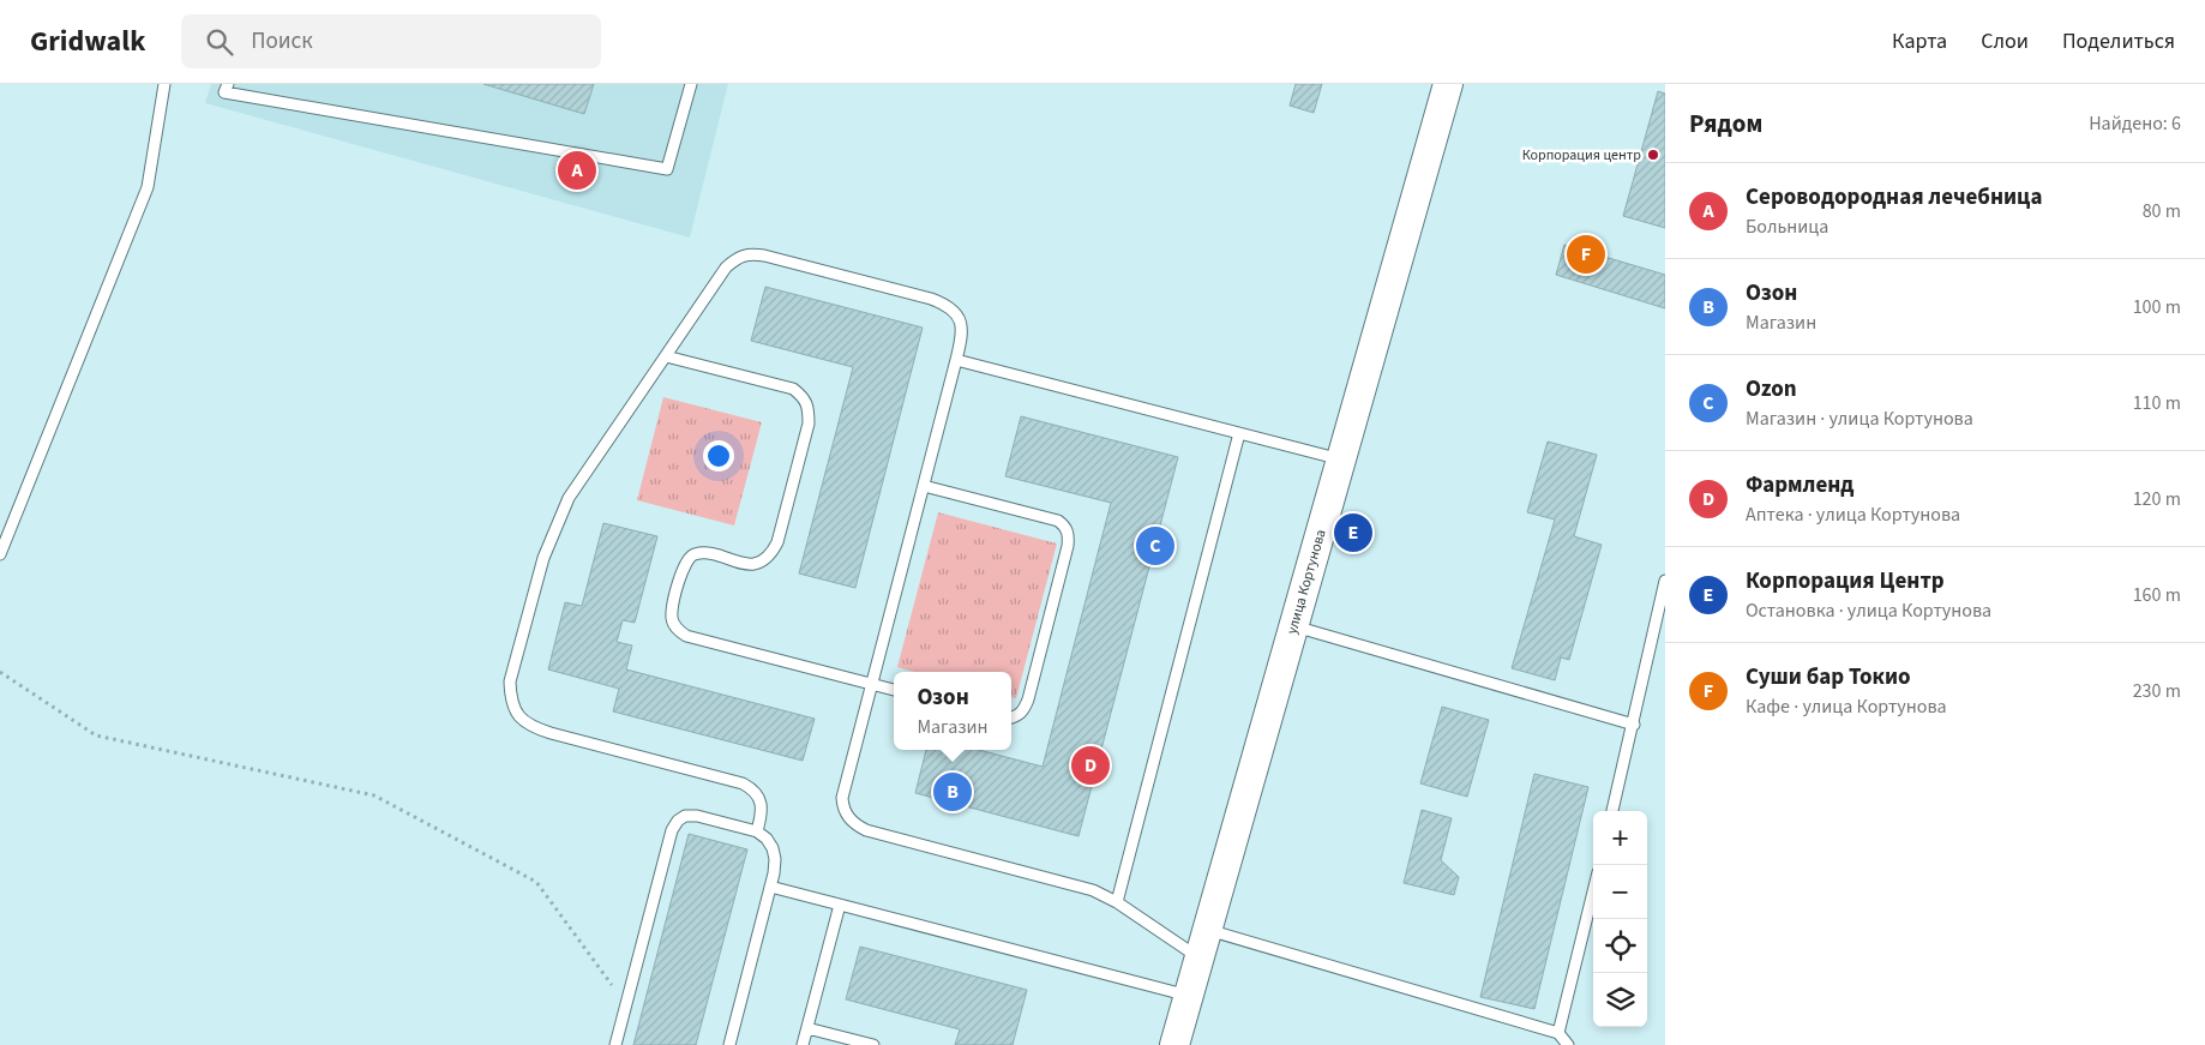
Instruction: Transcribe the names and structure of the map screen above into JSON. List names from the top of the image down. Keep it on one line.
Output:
{"streets":{"main road":["улица Кортунова"]},"places":["Корпорация центр"],"page":{"header":"Gridwalk","search":"Поиск","nav":["Карта","Слои","Поделиться"],"heading":["Рядом","Найдено: 6"],"pins":["A","F","E","C","D","B"],"list":[{"mark":"A","name":"Сероводородная лечебница","note":"Больница","value":"80 m"},{"mark":"B","name":"Озон","note":"Магазин","value":"100 m"},{"mark":"C","name":"Ozon","note":"Магазин · улица Кортунова","value":"110 m"},{"mark":"D","name":"Фармленд","note":"Аптека · улица Кортунова","value":"120 m"},{"mark":"E","name":"Корпорация Центр","note":"Остановка · улица Кортунова","value":"160 m"},{"mark":"F","name":"Суши бар Токио","note":"Кафе · улица Кортунова","value":"230 m"}],"popup":["Озон","Магазин"],"map_buttons":["+","−"]}}
